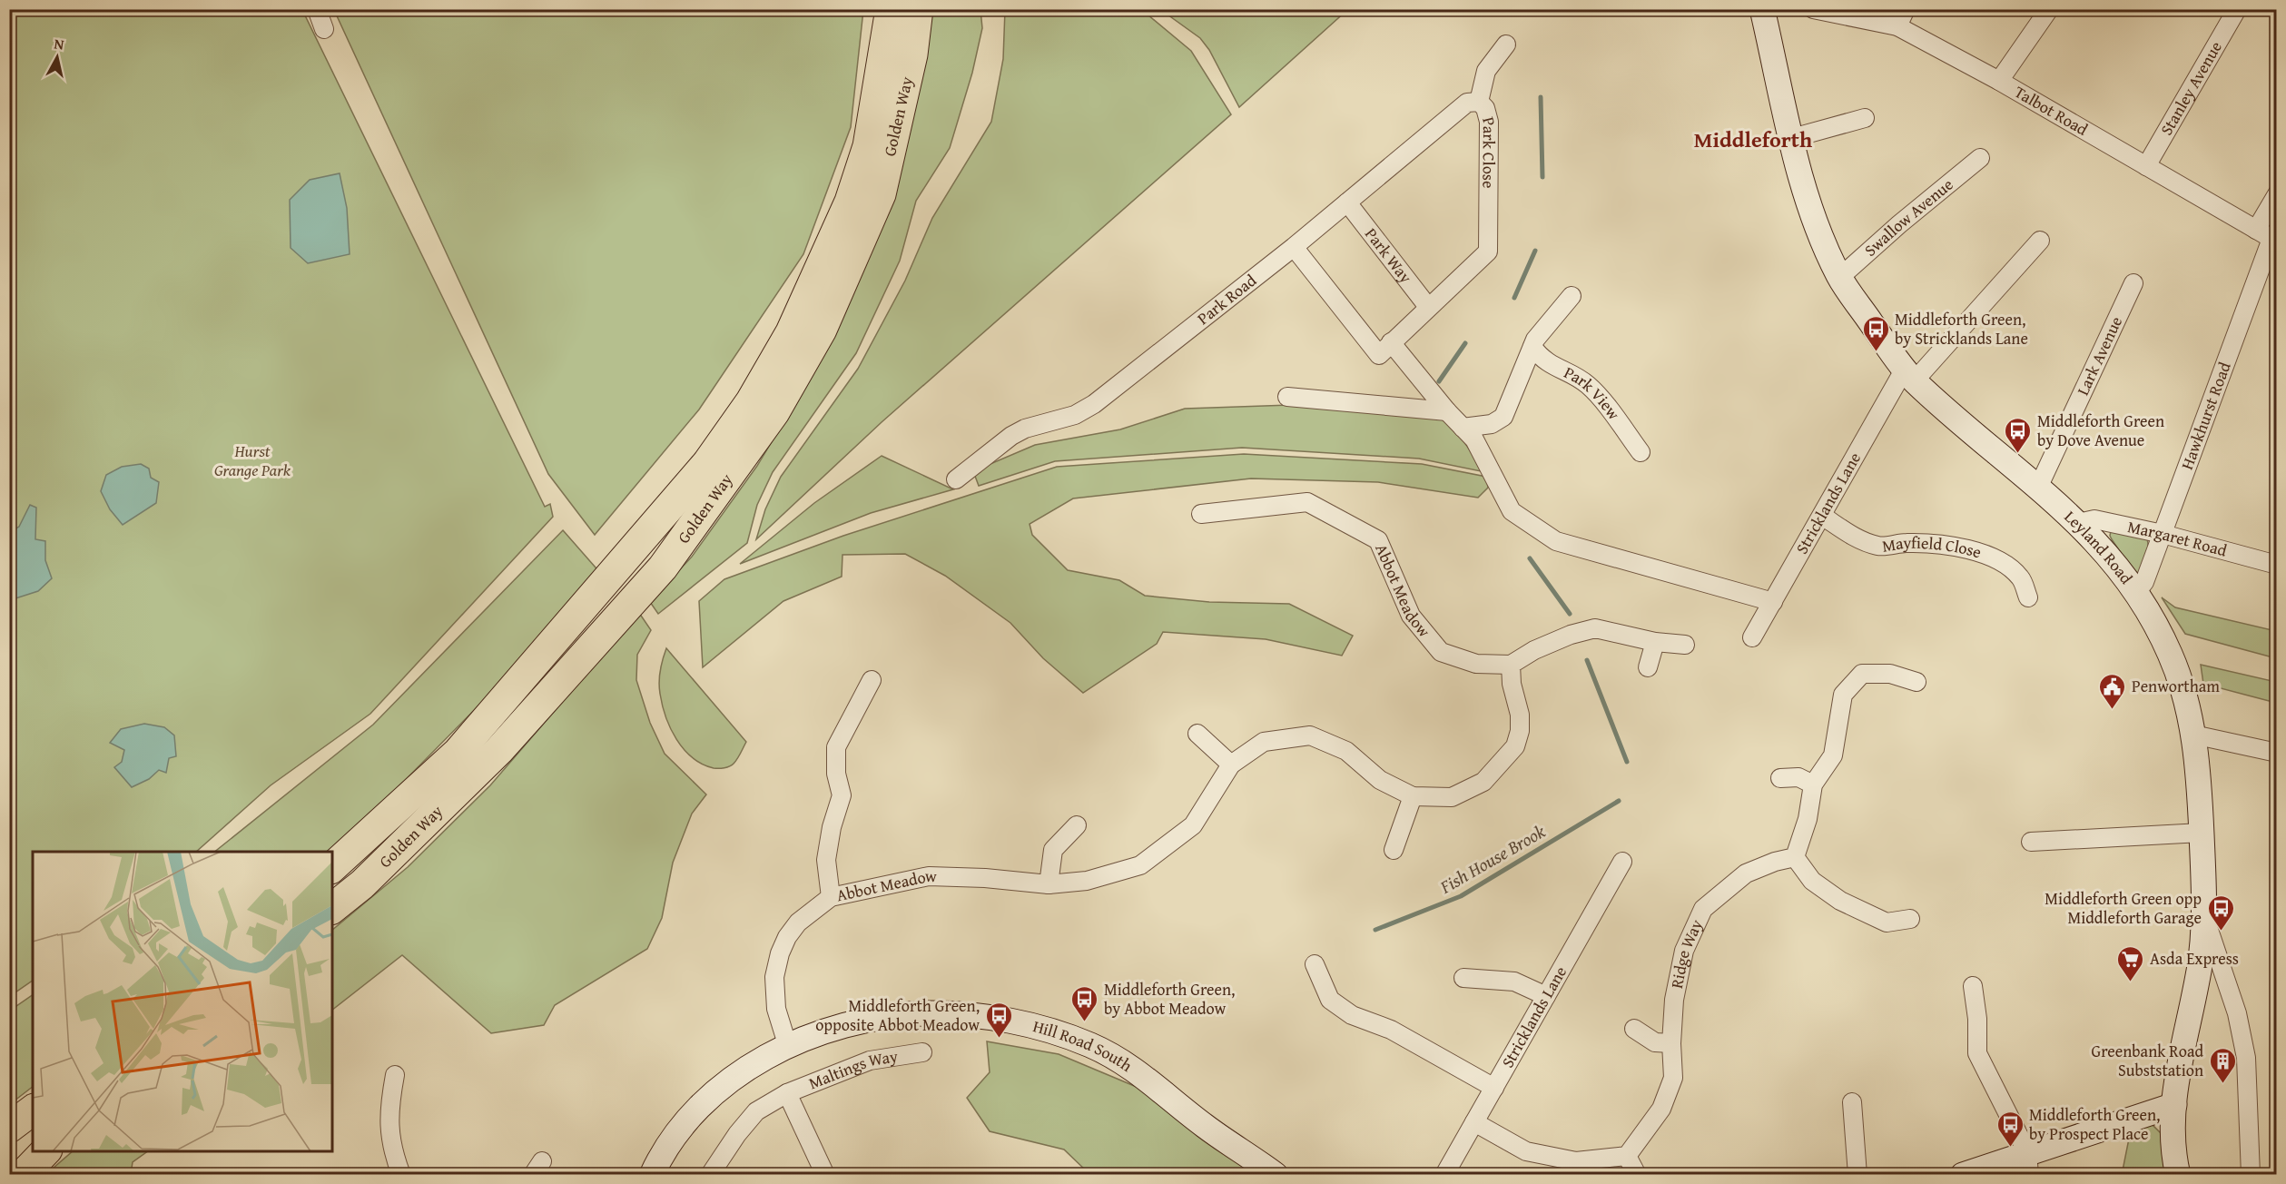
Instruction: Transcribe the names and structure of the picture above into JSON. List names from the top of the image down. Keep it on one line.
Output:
{"streets":{"highway":["Golden Way"],"main road":["Leyland Road","Hill Road South"],"street":["Stanley Avenue","Talbot Road","Park Close","Swallow Avenue","Park Way","Park Road","Lark Avenue","Park View","Hawkhurst Road","Stricklands Lane","Margaret Road","Mayfield Close","Abbot Meadow","Ridge Way","Maltings Way"]},"crossings":[["Stanley Avenue","Talbot Road"],["Talbot Road","Hawkhurst Road"],["Park Close","Park Way"],["Park Close","Park Road"],["Swallow Avenue","Leyland Road"],["Lark Avenue","Leyland Road"],["Hawkhurst Road","Margaret Road"],["Hawkhurst Road","Leyland Road"],["Stricklands Lane","Leyland Road"],["Stricklands Lane","Mayfield Close"],["Margaret Road","Leyland Road"],["Abbot Meadow","Hill Road South"]],"districts":["Middleforth"],"water":["Fish House Brook"],"parks":["Hurst Grange Park"],"places":{"bus stop":["Middleforth Green, by Stricklands Lane","Middleforth Green by Dove Avenue","Middleforth Green opp Middleforth Garage","Middleforth Green, by Abbot Meadow","Middleforth Green, opposite Abbot Meadow","Middleforth Green, by Prospect Place"],"public building":["Penwortham"],"supermarket":["Asda Express"],"building":["Greenbank Road Subststation"]},"north":"top"}
